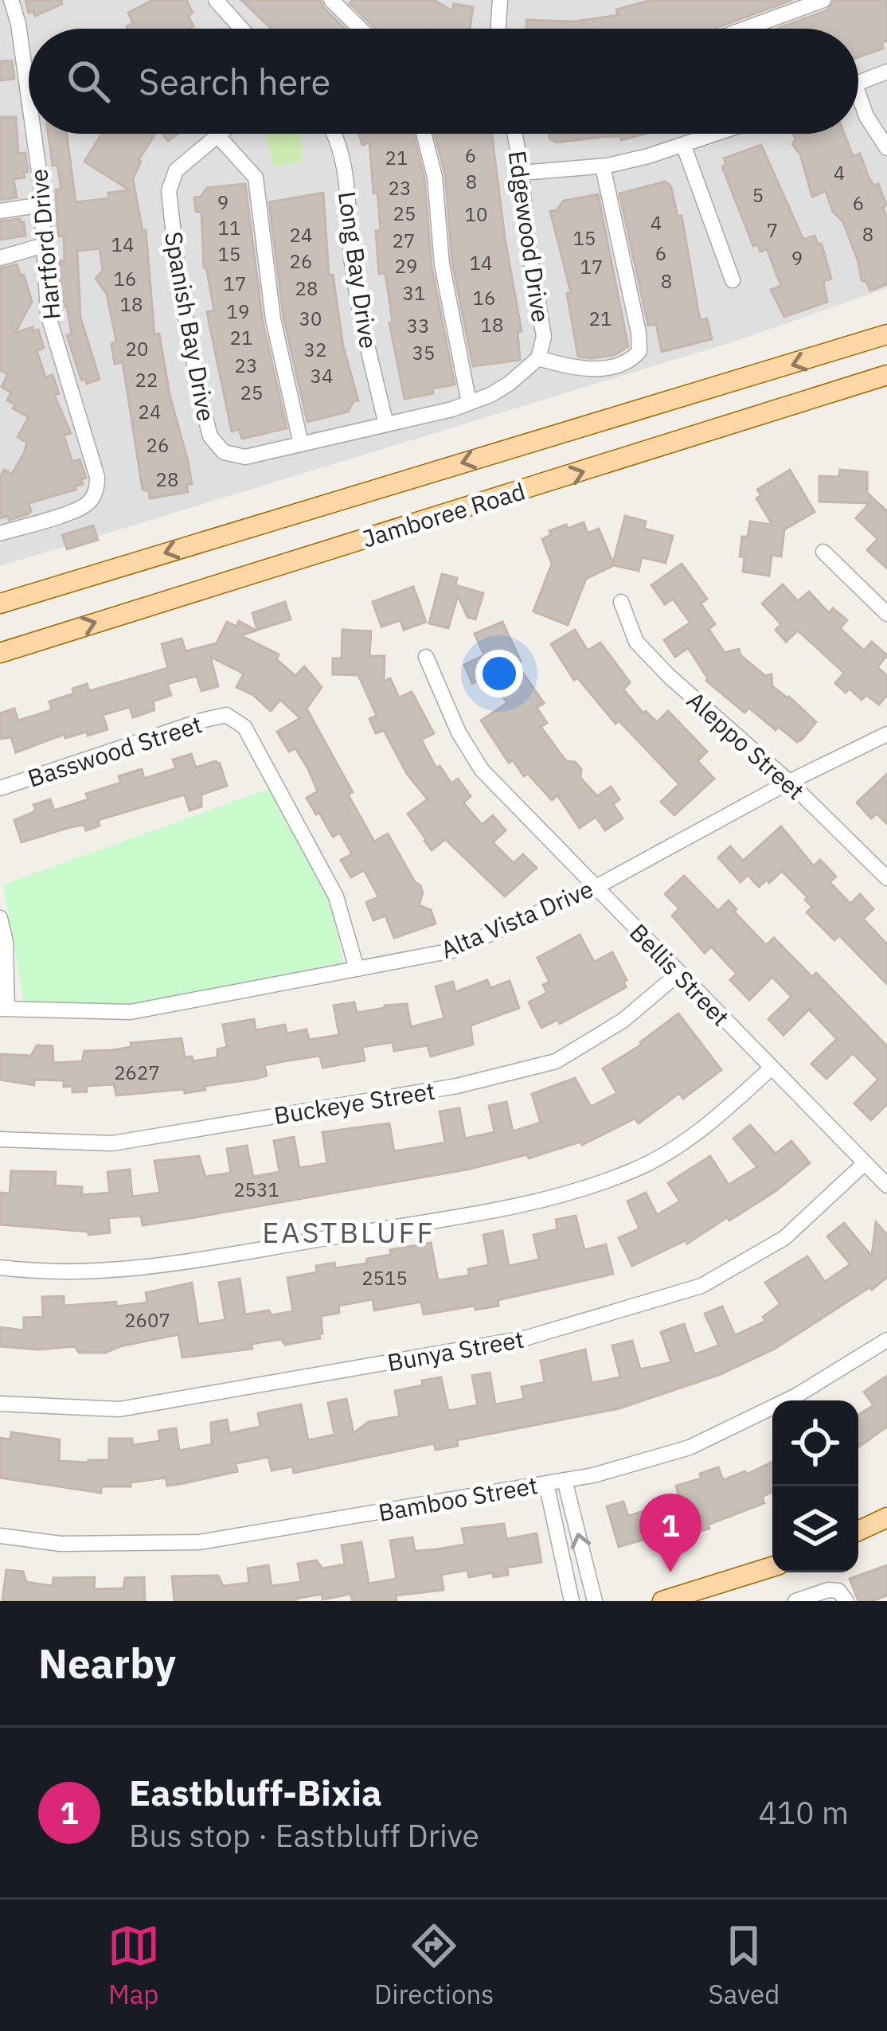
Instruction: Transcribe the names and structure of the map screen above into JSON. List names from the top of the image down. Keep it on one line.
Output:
{"streets":{"main road":["Jamboree Road"],"street":["Edgewood Drive","Hartford Drive","Long Bay Drive","Spanish Bay Drive","Aleppo Street","Basswood Street","Alta Vista Drive","Bellis Street","Buckeye Street","Bunya Street","Bamboo Street"]},"crossings":[["Edgewood Drive","Long Bay Drive"],["Edgewood Drive","Spanish Bay Drive"],["Long Bay Drive","Spanish Bay Drive"],["Aleppo Street","Alta Vista Drive"],["Basswood Street","Alta Vista Drive"],["Alta Vista Drive","Bellis Street"],["Bellis Street","Buckeye Street"],["Bellis Street","Bunya Street"]],"districts":["EASTBLUFF"],"house_numbers":["6","21","4","8","23","5","9","6","25","10","4","11","7","8","24","15","27","14","6","15","9","26","14","29","17","16","8","17","28","31","16","18","19","30","21","18","33","21","20","32","35","23","34","22","25","24","26","28","2627","2531","2515","2607"],"page":{"search":"Search here","pins":"1","heading":"Nearby","list":[{"mark":"1","name":"Eastbluff-Bixia","note":"Bus stop · Eastbluff Drive","value":"410 m"}],"nav":["Map","Directions","Saved"]}}
